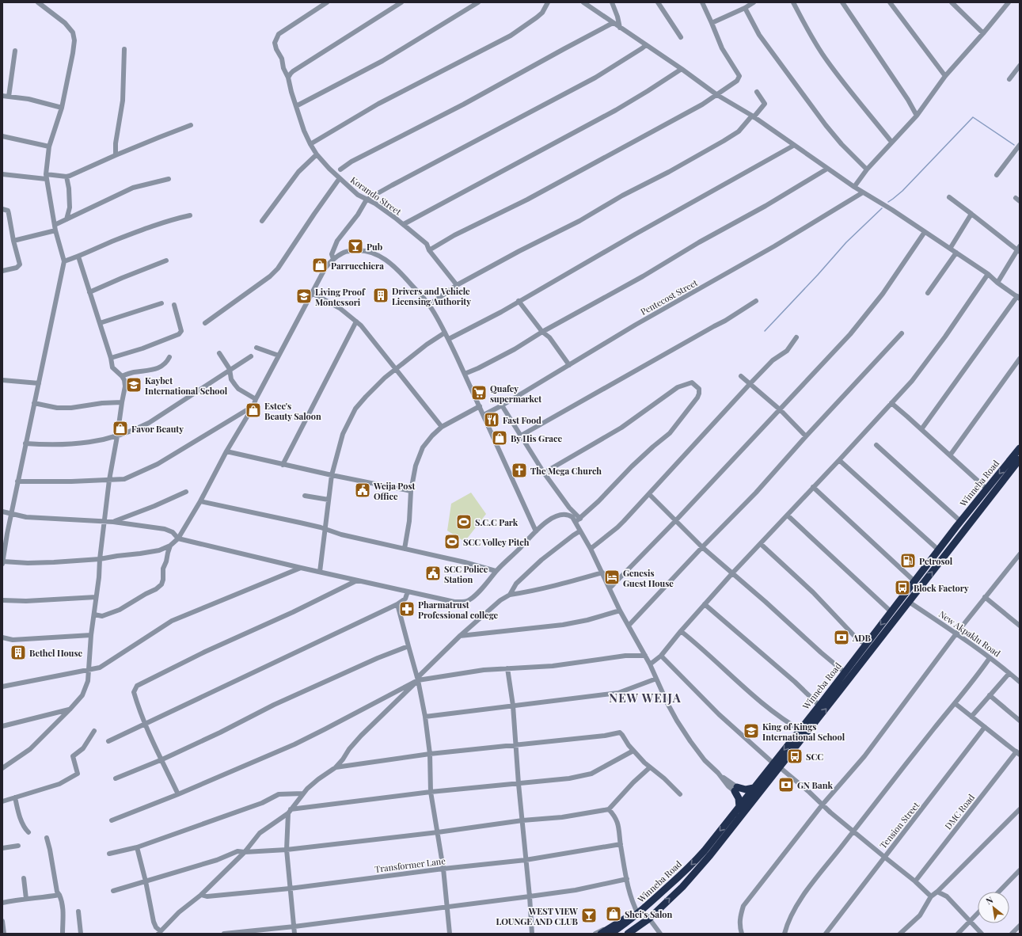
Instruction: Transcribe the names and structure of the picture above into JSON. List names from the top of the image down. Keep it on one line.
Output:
{"streets":{"highway":["Winneba Road"],"street":["Korando Street","Pentecost Street","New Akpaklu Road","DMC Road","Tension Street","Transformer Lane"]},"crossings":[["Winneba Road","New Akpaklu Road"]],"districts":["NEW WEIJA"],"places":{"bar":["Pub","WEST VIEW LOUNGE AND CLUB"],"shop":["Parrucchiera","Estee's Beauty Saloon","Favor Beauty","By His Grace","Shei's Salon"],"building":["Drivers and Vehicle Licensing Authority","Bethel House"],"school or university":["Living Proof Montessori","Kaybet International School","King of Kings International School"],"supermarket":["Quafey supermarket"],"restaurant":["Fast Food"],"church":["The Mega Church"],"public building":["Weija Post Office","SCC Police Station"],"sports":["S.C.C Park","SCC Volley Pitch"],"fuel station":["Petrosol"],"hotel":["Genesis Guest House"],"bus stop":["Block Factory","SCC"],"pharmacy":["Pharmatrust Professional college"],"bank":["ADB","GN Bank"]},"north":"top left"}
